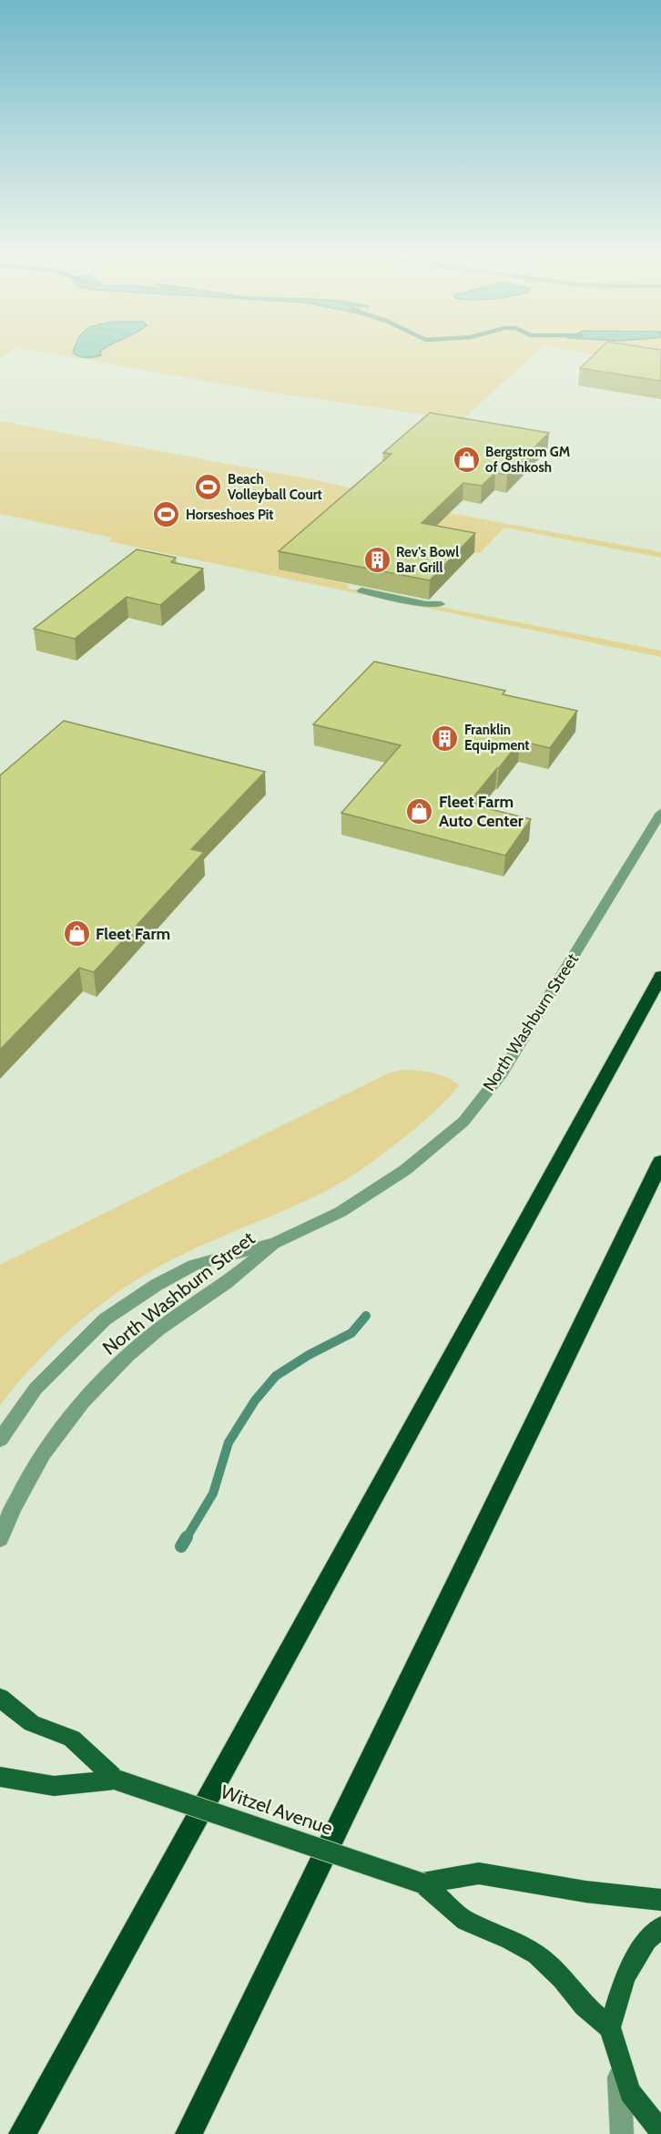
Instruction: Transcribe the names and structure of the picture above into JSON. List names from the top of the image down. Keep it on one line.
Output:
{"streets":{"main road":["Witzel Avenue"],"street":["North Washburn Street"]},"places":{"shop":["Bergstrom GM of Oshkosh","Fleet Farm Auto Center","Fleet Farm"],"sports":["Beach Volleyball Court","Horseshoes Pit"],"building":["Rev's Bowl Bar Grill","Franklin Equipment"]}}
